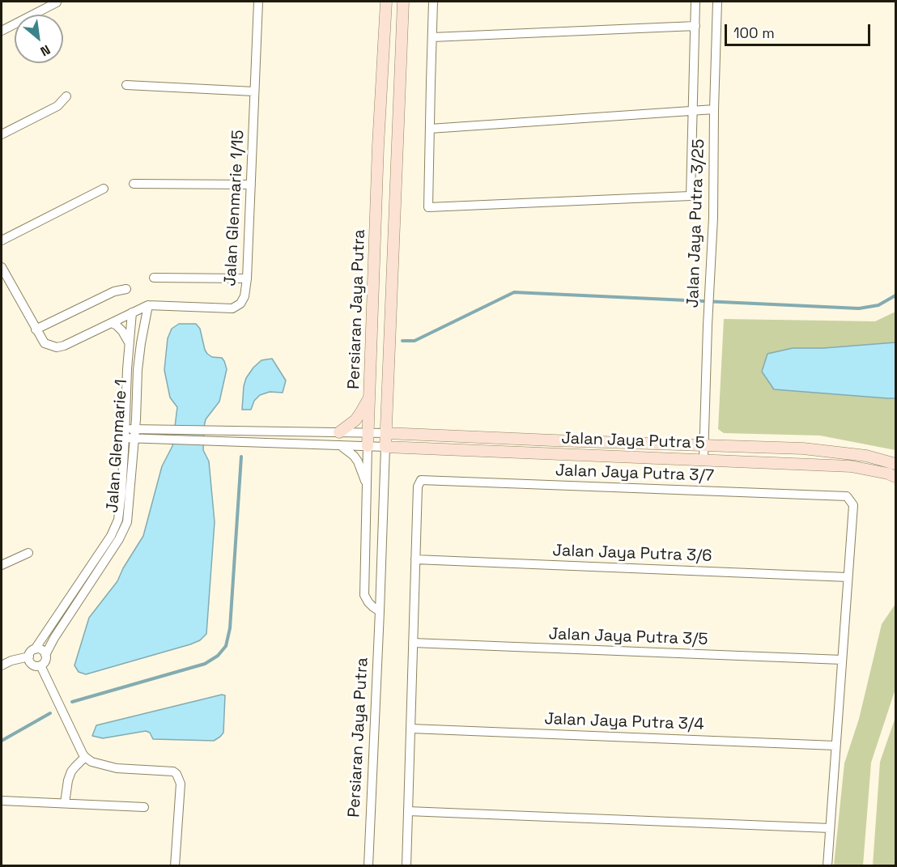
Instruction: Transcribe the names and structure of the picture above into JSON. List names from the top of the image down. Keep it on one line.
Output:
{"streets":{"street":["Jalan Glenmarie 1/15","Jalan Jaya Putra 3/25","Persiaran Jaya Putra","Jalan Jaya Putra 5","Jalan Glenmarie 1","Jalan Jaya Putra 3/7","Jalan Jaya Putra 3/6","Jalan Jaya Putra 3/5","Jalan Jaya Putra 3/4"]},"crossings":[["Jalan Glenmarie 1/15","Jalan Glenmarie 1"],["Jalan Jaya Putra 3/25","Jalan Jaya Putra 5"],["Persiaran Jaya Putra","Jalan Jaya Putra 5"],["Jalan Jaya Putra 5","Jalan Glenmarie 1"],["Jalan Jaya Putra 3/7","Jalan Jaya Putra 3/6"]],"scale_bar":"100 m","north":"bottom right"}
